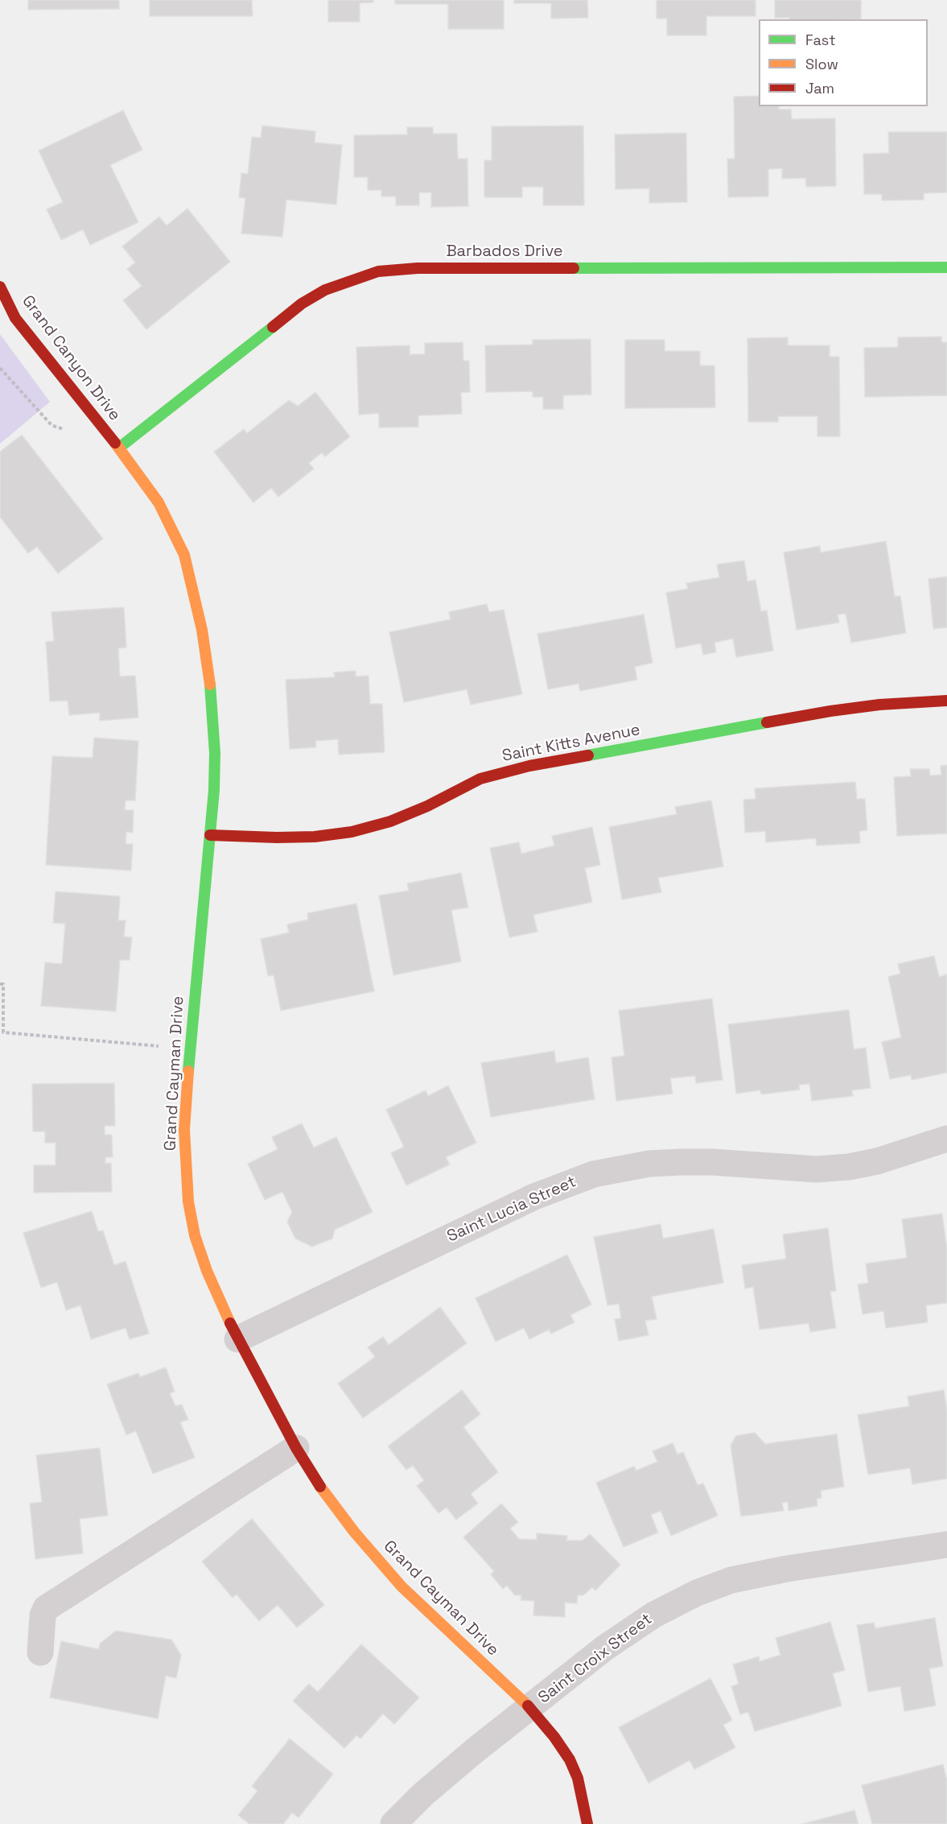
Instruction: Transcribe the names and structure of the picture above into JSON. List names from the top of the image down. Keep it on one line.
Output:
{"streets":{"street":["Barbados Drive","Grand Canyon Drive","Saint Kitts Avenue","Grand Cayman Drive","Saint Lucia Street","Saint Croix Street"]},"crossings":[["Barbados Drive","Grand Canyon Drive"],["Barbados Drive","Grand Cayman Drive"],["Grand Canyon Drive","Grand Cayman Drive"],["Saint Kitts Avenue","Grand Cayman Drive"],["Grand Cayman Drive","Saint Lucia Street"],["Grand Cayman Drive","Saint Croix Street"]],"legend":["Fast","Slow","Jam"]}
